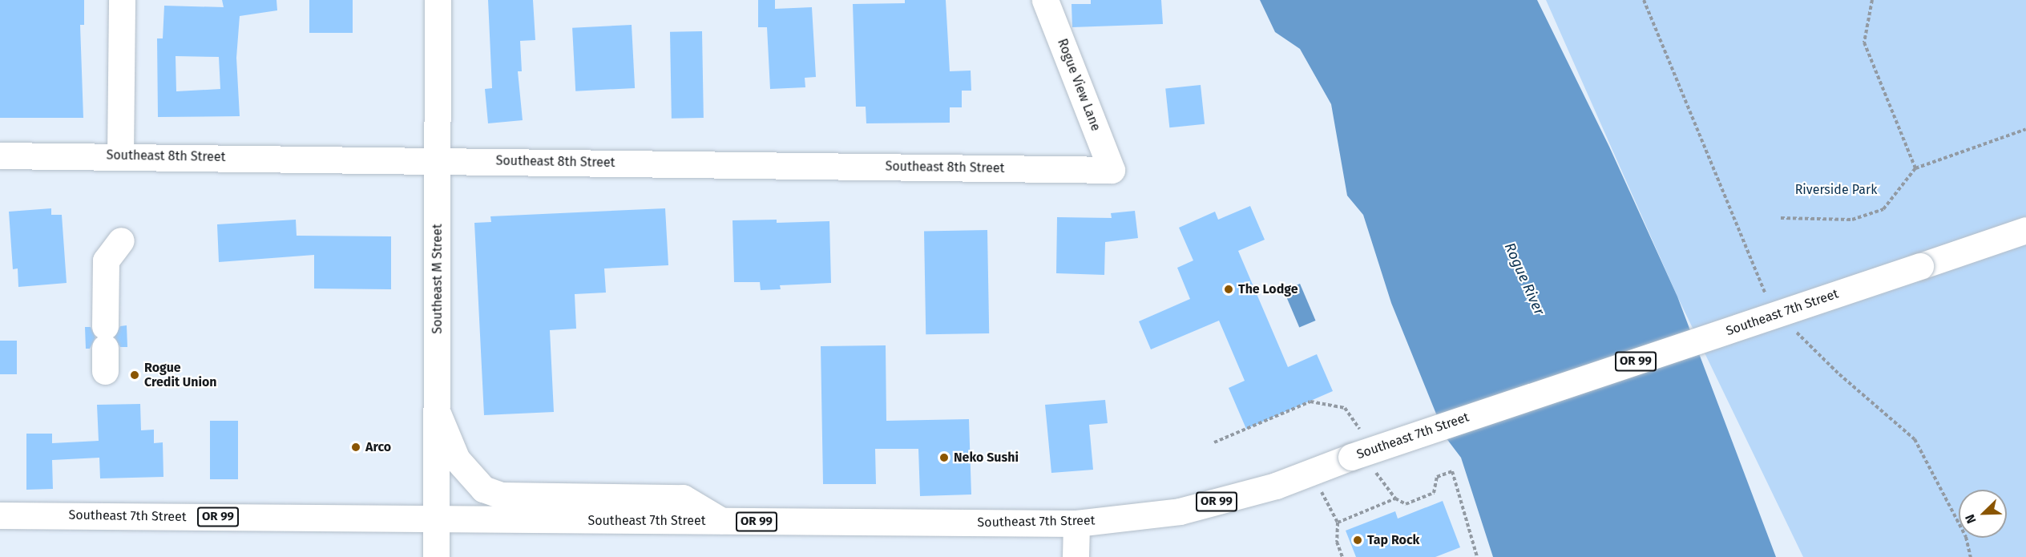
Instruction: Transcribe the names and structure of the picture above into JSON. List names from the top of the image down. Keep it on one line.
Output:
{"streets":{"main road":["Rogue View Lane","Southeast 8th Street","Southeast M Street","Southeast 7th Street","OR 99"]},"crossings":[["Rogue View Lane","Southeast 8th Street"],["Southeast 8th Street","Southeast M Street"],["Southeast M Street","Southeast 7th Street"]],"water":["Rogue River"],"parks":["Riverside Park"],"places":["The Lodge","Rogue Credit Union","Arco","Neko Sushi","Tap Rock"],"north":"bottom left"}
